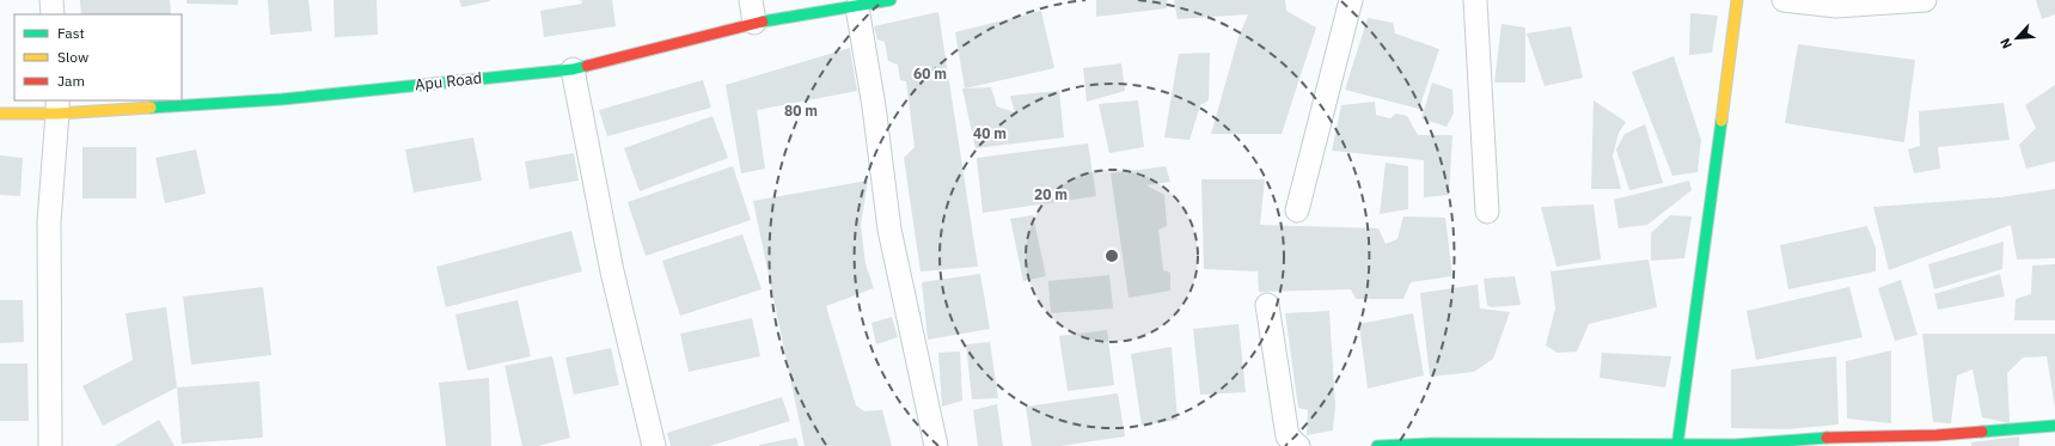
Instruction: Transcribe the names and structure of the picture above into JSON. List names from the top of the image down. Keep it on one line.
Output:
{"streets":{"street":["Apu Road"]},"legend":["Fast","Slow","Jam"],"north":"bottom left","rings":["60 m","80 m","40 m","20 m"]}
